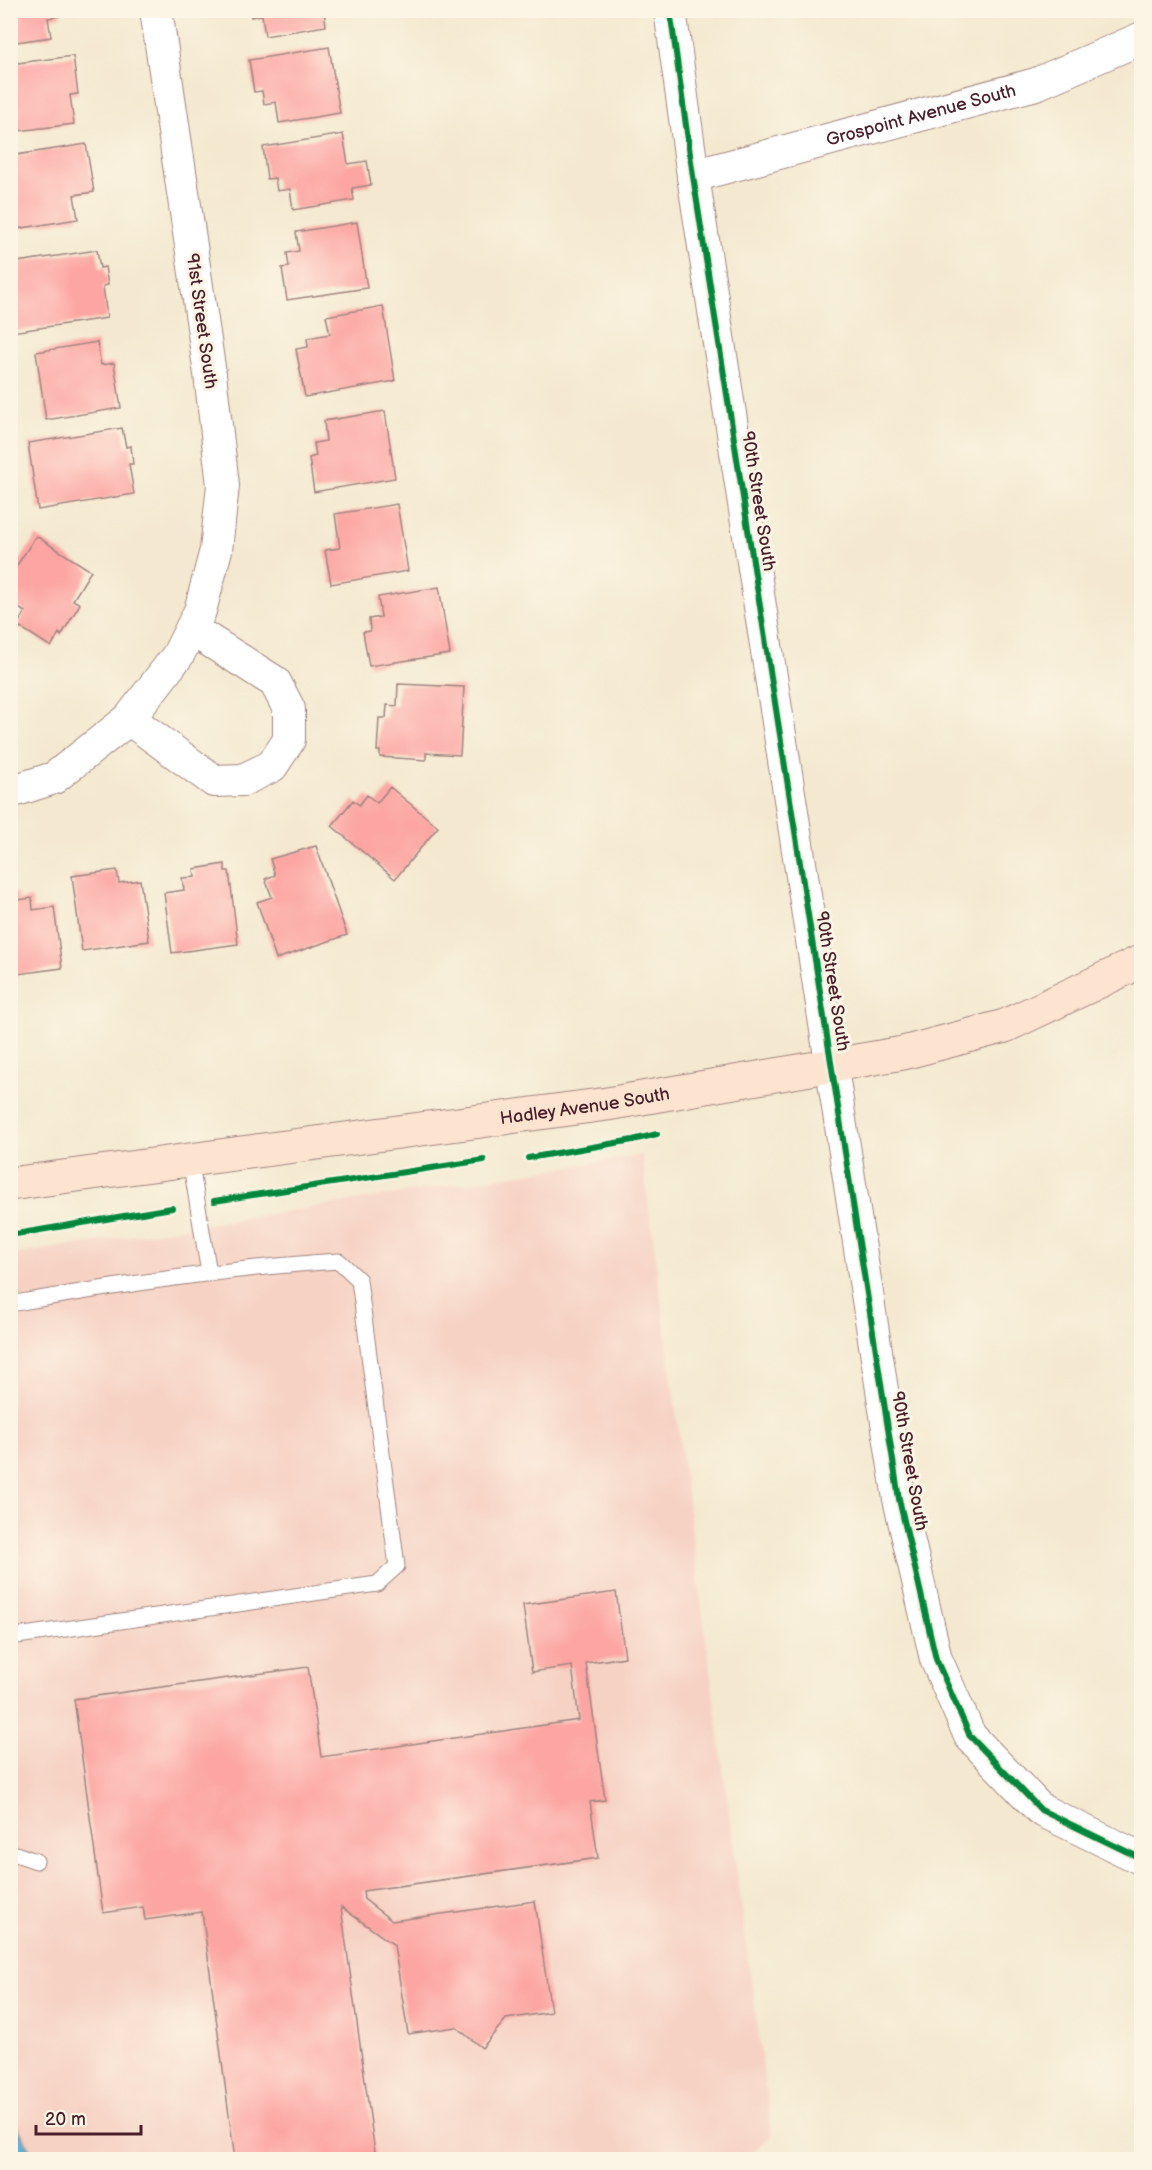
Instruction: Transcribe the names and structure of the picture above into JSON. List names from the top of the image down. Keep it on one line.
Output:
{"streets":{"street":["Grospoint Avenue South","91st Street South","90th Street South","Hadley Avenue South"]},"crossings":[["Grospoint Avenue South","90th Street South"],["90th Street South","Hadley Avenue South"]],"scale_bar":"20 m"}
